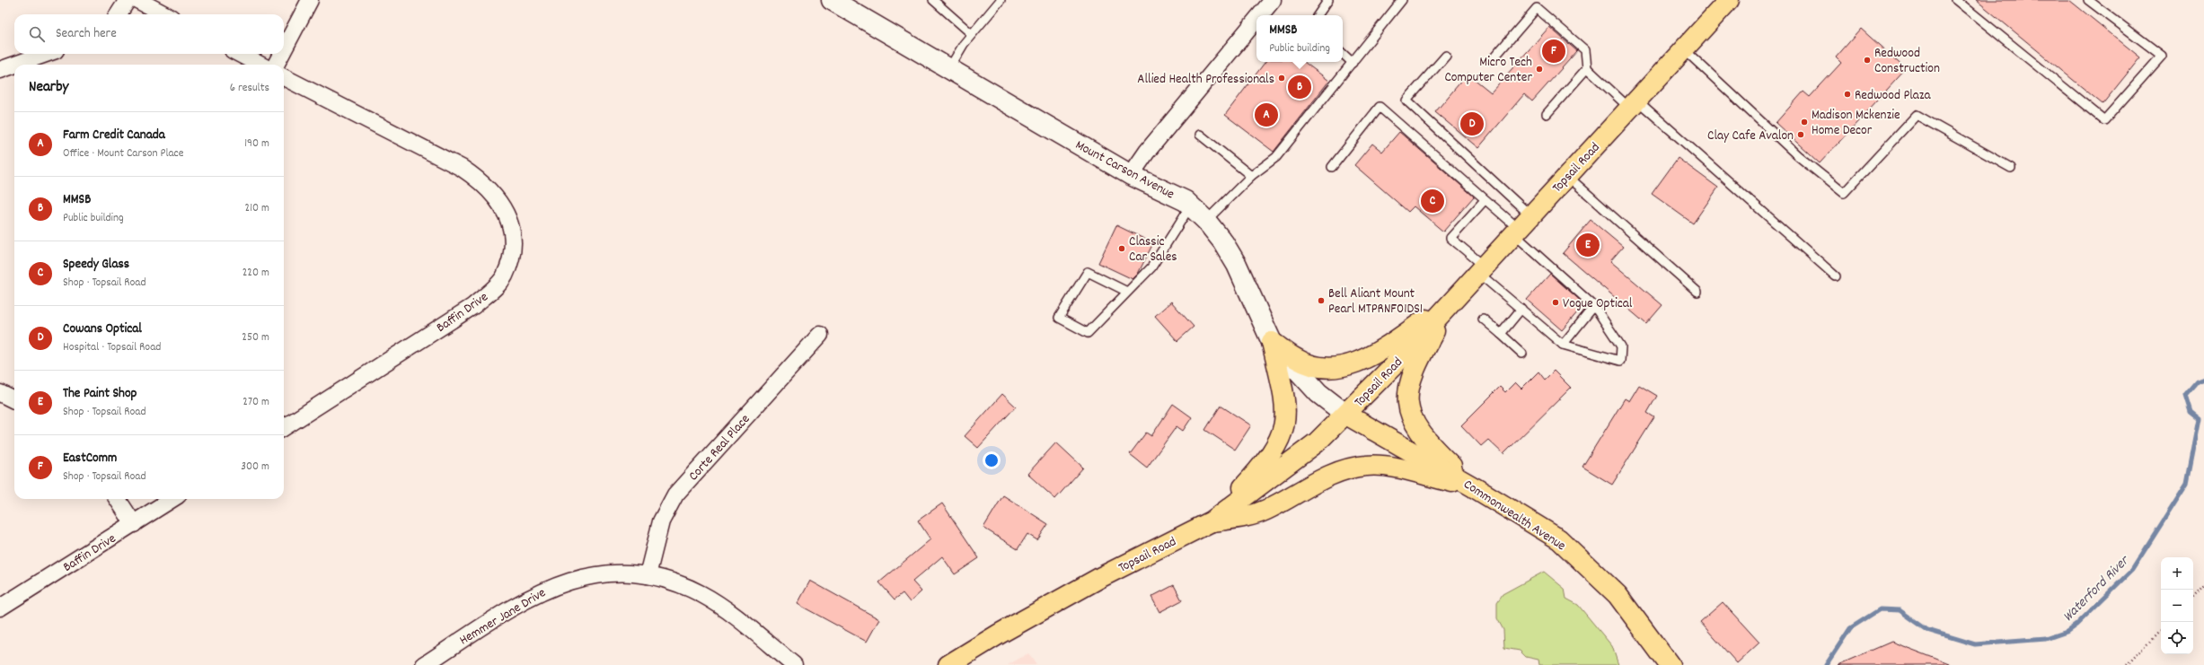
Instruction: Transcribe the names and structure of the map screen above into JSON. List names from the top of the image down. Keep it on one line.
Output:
{"streets":{"main road":["Topsail Road","Mount Carson Avenue","Commonwealth Avenue"],"street":["Baffin Drive","Corte Real Place","Hemmer Jane Drive"]},"crossings":[["Topsail Road","Mount Carson Avenue"],["Topsail Road","Commonwealth Avenue"],["Mount Carson Avenue","Commonwealth Avenue"],["Corte Real Place","Hemmer Jane Drive"]],"water":["Waterford River"],"places":["Redwood Construction","Micro Tech Computer Center","Allied Health Professionals","Redwood Plaza","Madison Mckenzie Home Decor","Clay Cafe Avalon","Classic Car Sales","Bell Aliant Mount Pearl MTPRNF01DS1","Vogue Optical"],"page":{"search":"Search here","popup":["MMSB","Public building"],"pins":["F","B","A","D","C","E"],"heading":["Nearby","6 results"],"list":[{"mark":"A","name":"Farm Credit Canada","note":"Office · Mount Carson Place","value":"190 m"},{"mark":"B","name":"MMSB","note":"Public building","value":"210 m"},{"mark":"C","name":"Speedy Glass","note":"Shop · Topsail Road","value":"220 m"},{"mark":"D","name":"Cowans Optical","note":"Hospital · Topsail Road","value":"250 m"},{"mark":"E","name":"The Paint Shop","note":"Shop · Topsail Road","value":"270 m"},{"mark":"F","name":"EastComm","note":"Shop · Topsail Road","value":"300 m"}],"map_buttons":["+","−"]}}
